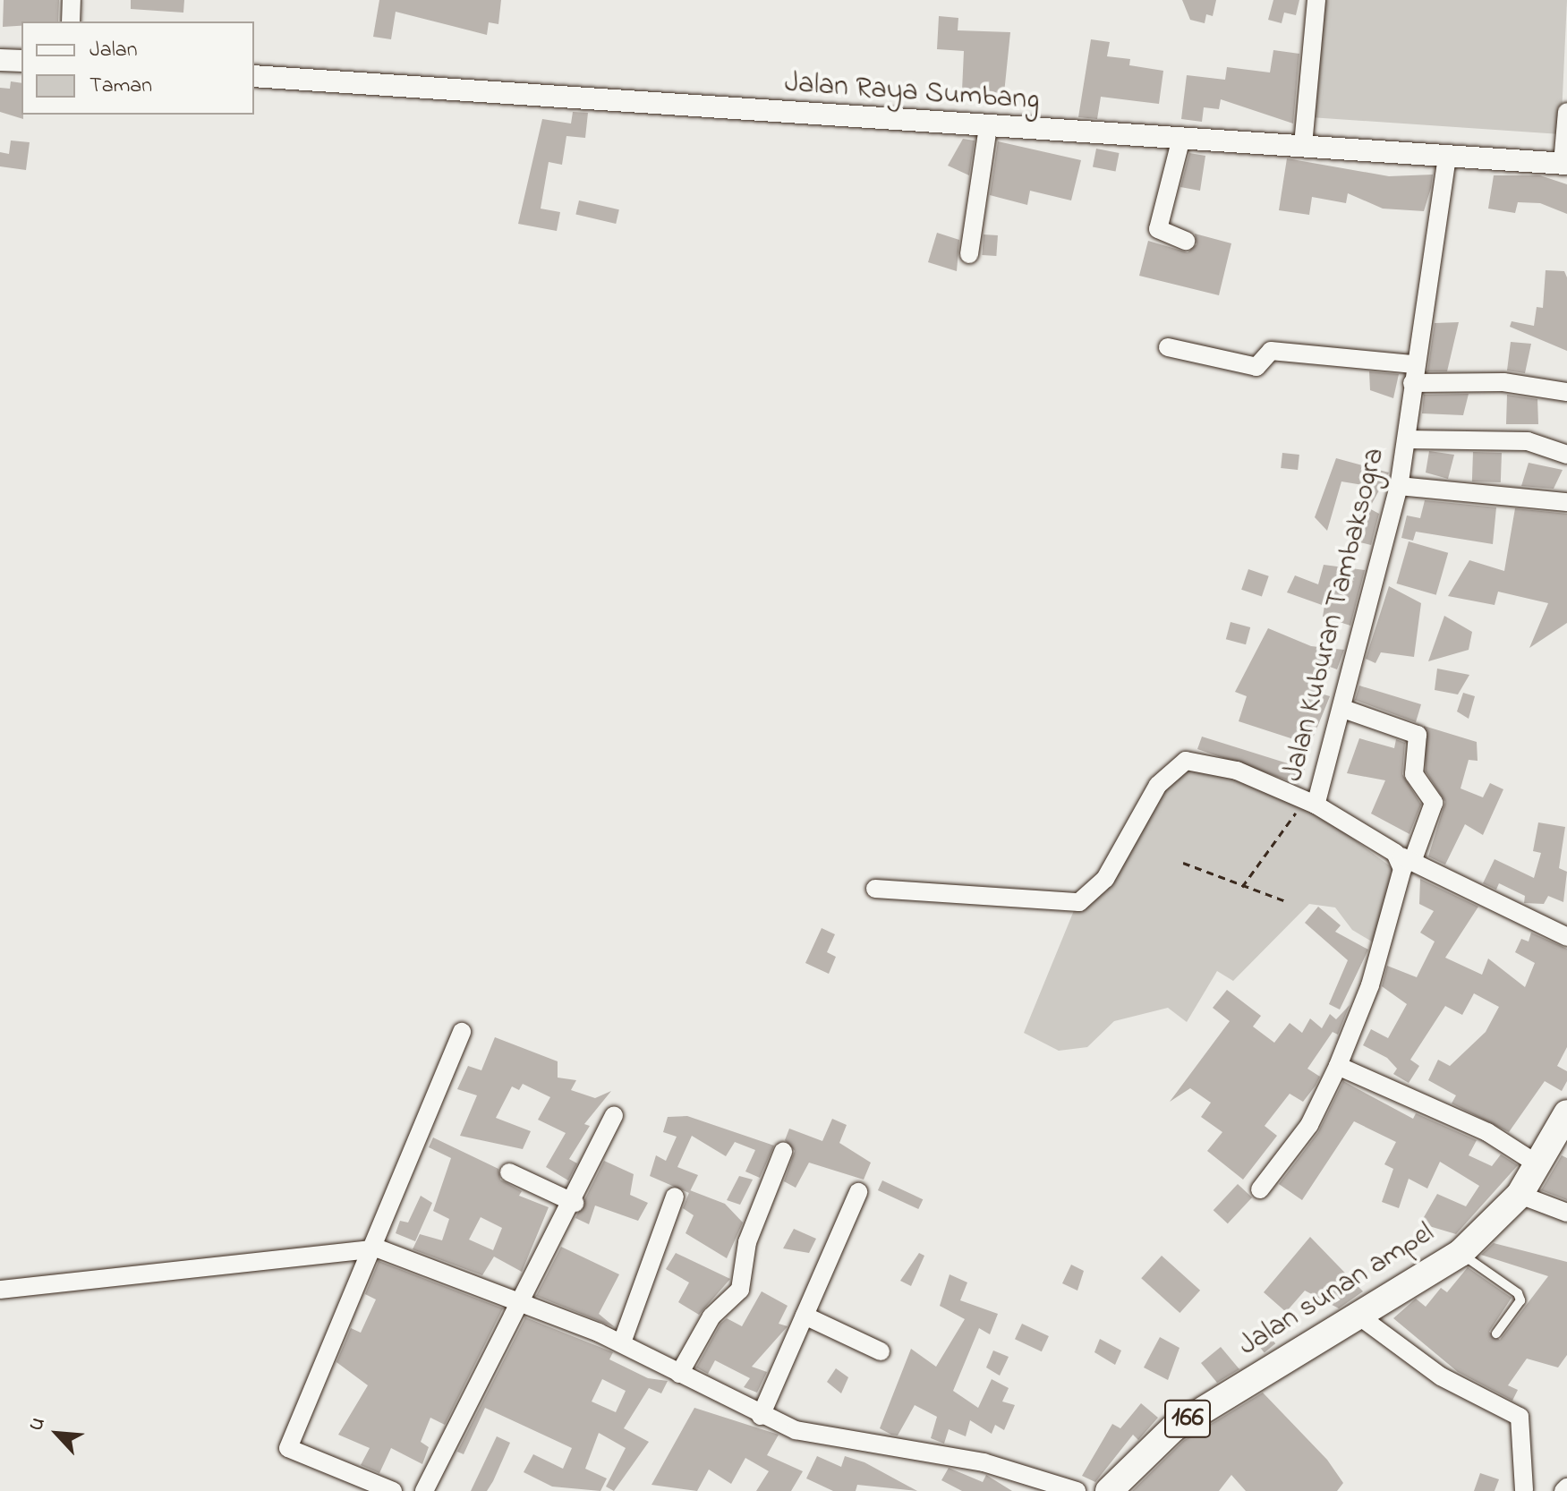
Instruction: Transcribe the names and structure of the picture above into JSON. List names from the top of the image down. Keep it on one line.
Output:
{"streets":{"main road":["Jalan sunan ampel","166"],"street":["Jalan Raya Sumbang","Jalan Kuburan Tambaksogra"]},"crossings":[["Jalan Raya Sumbang","Jalan Kuburan Tambaksogra"]],"legend":["Jalan","Taman"],"north":"top left"}
